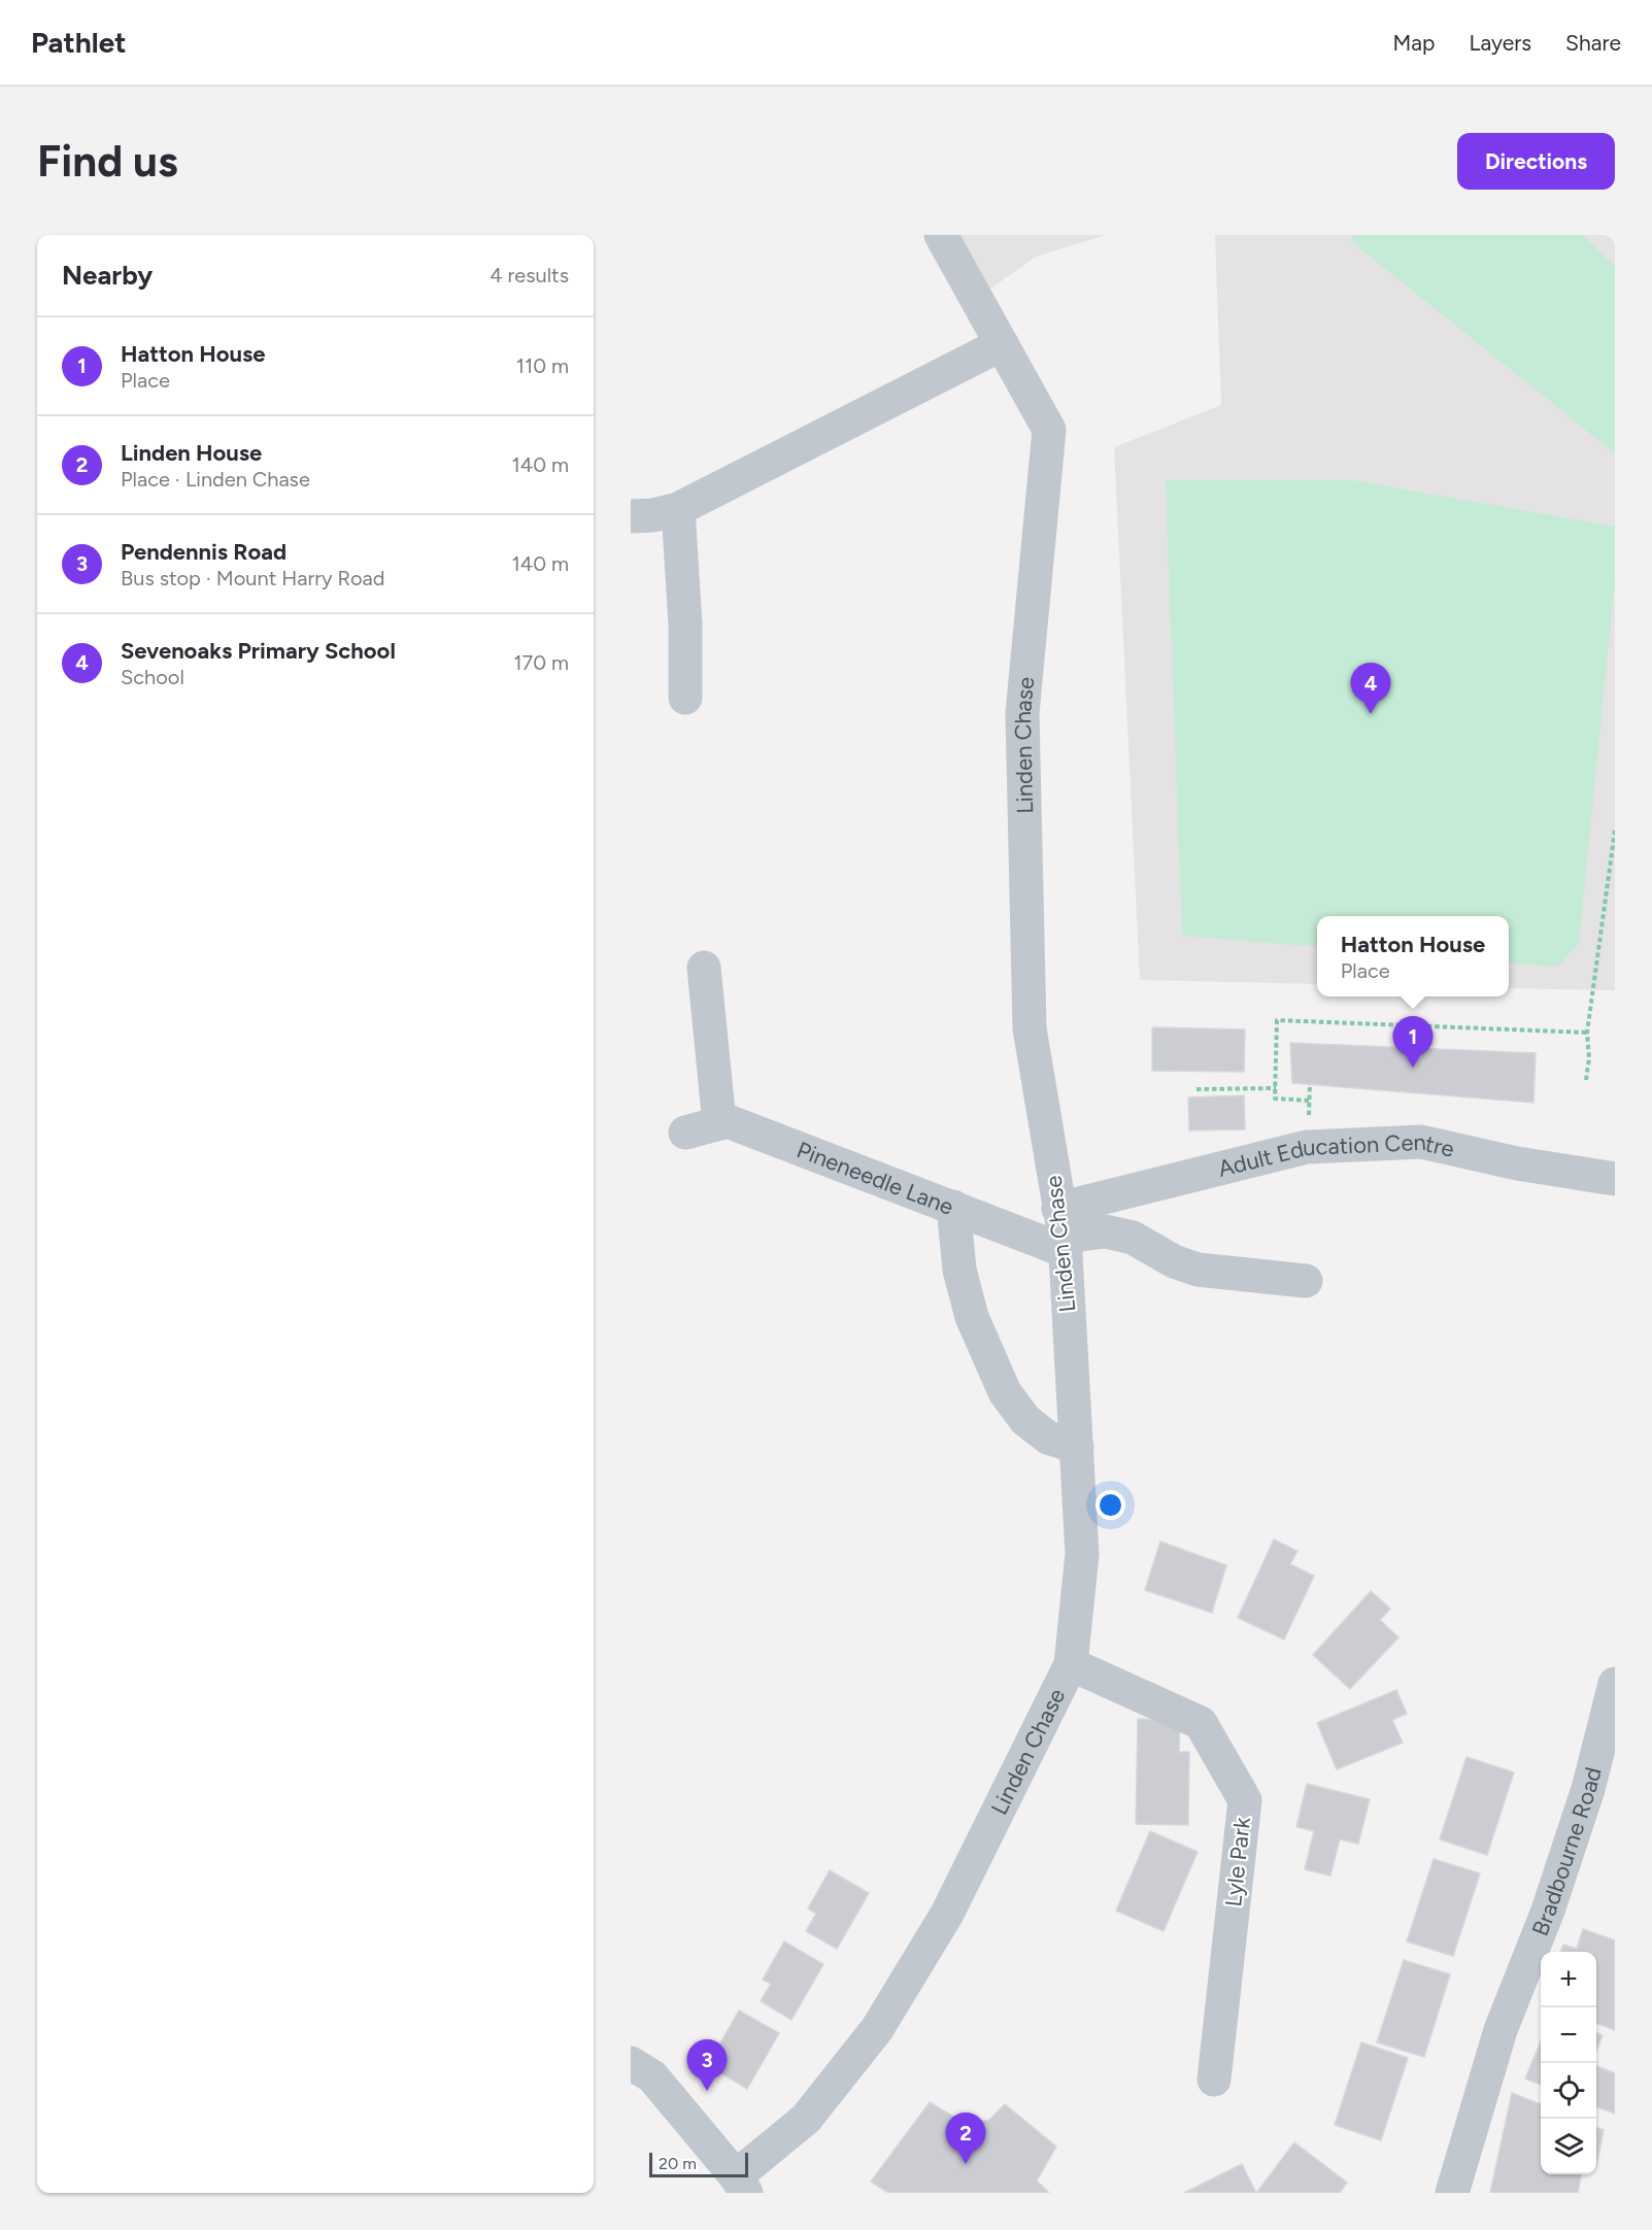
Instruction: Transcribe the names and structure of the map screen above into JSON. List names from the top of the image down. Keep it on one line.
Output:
{"streets":{"street":["Linden Chase","Adult Education Centre","Pineneedle Lane","Bradbourne Road","Lyle Park"]},"crossings":[["Linden Chase","Adult Education Centre"],["Linden Chase","Pineneedle Lane"],["Linden Chase","Lyle Park"],["Adult Education Centre","Pineneedle Lane"]],"scale_bar":"20 m","page":{"header":"Pathlet","nav":["Map","Layers","Share"],"buttons":"Directions","title":"Find us","heading":["Nearby","4 results"],"list":[{"mark":"1","name":"Hatton House","note":"Place","value":"110 m"},{"mark":"2","name":"Linden House","note":"Place · Linden Chase","value":"140 m"},{"mark":"3","name":"Pendennis Road","note":"Bus stop · Mount Harry Road","value":"140 m"},{"mark":"4","name":"Sevenoaks Primary School","note":"School","value":"170 m"}],"pins":["4","1","3","2"],"popup":["Hatton House","Place"],"map_buttons":["+","−"],"scale":"20 m"}}
